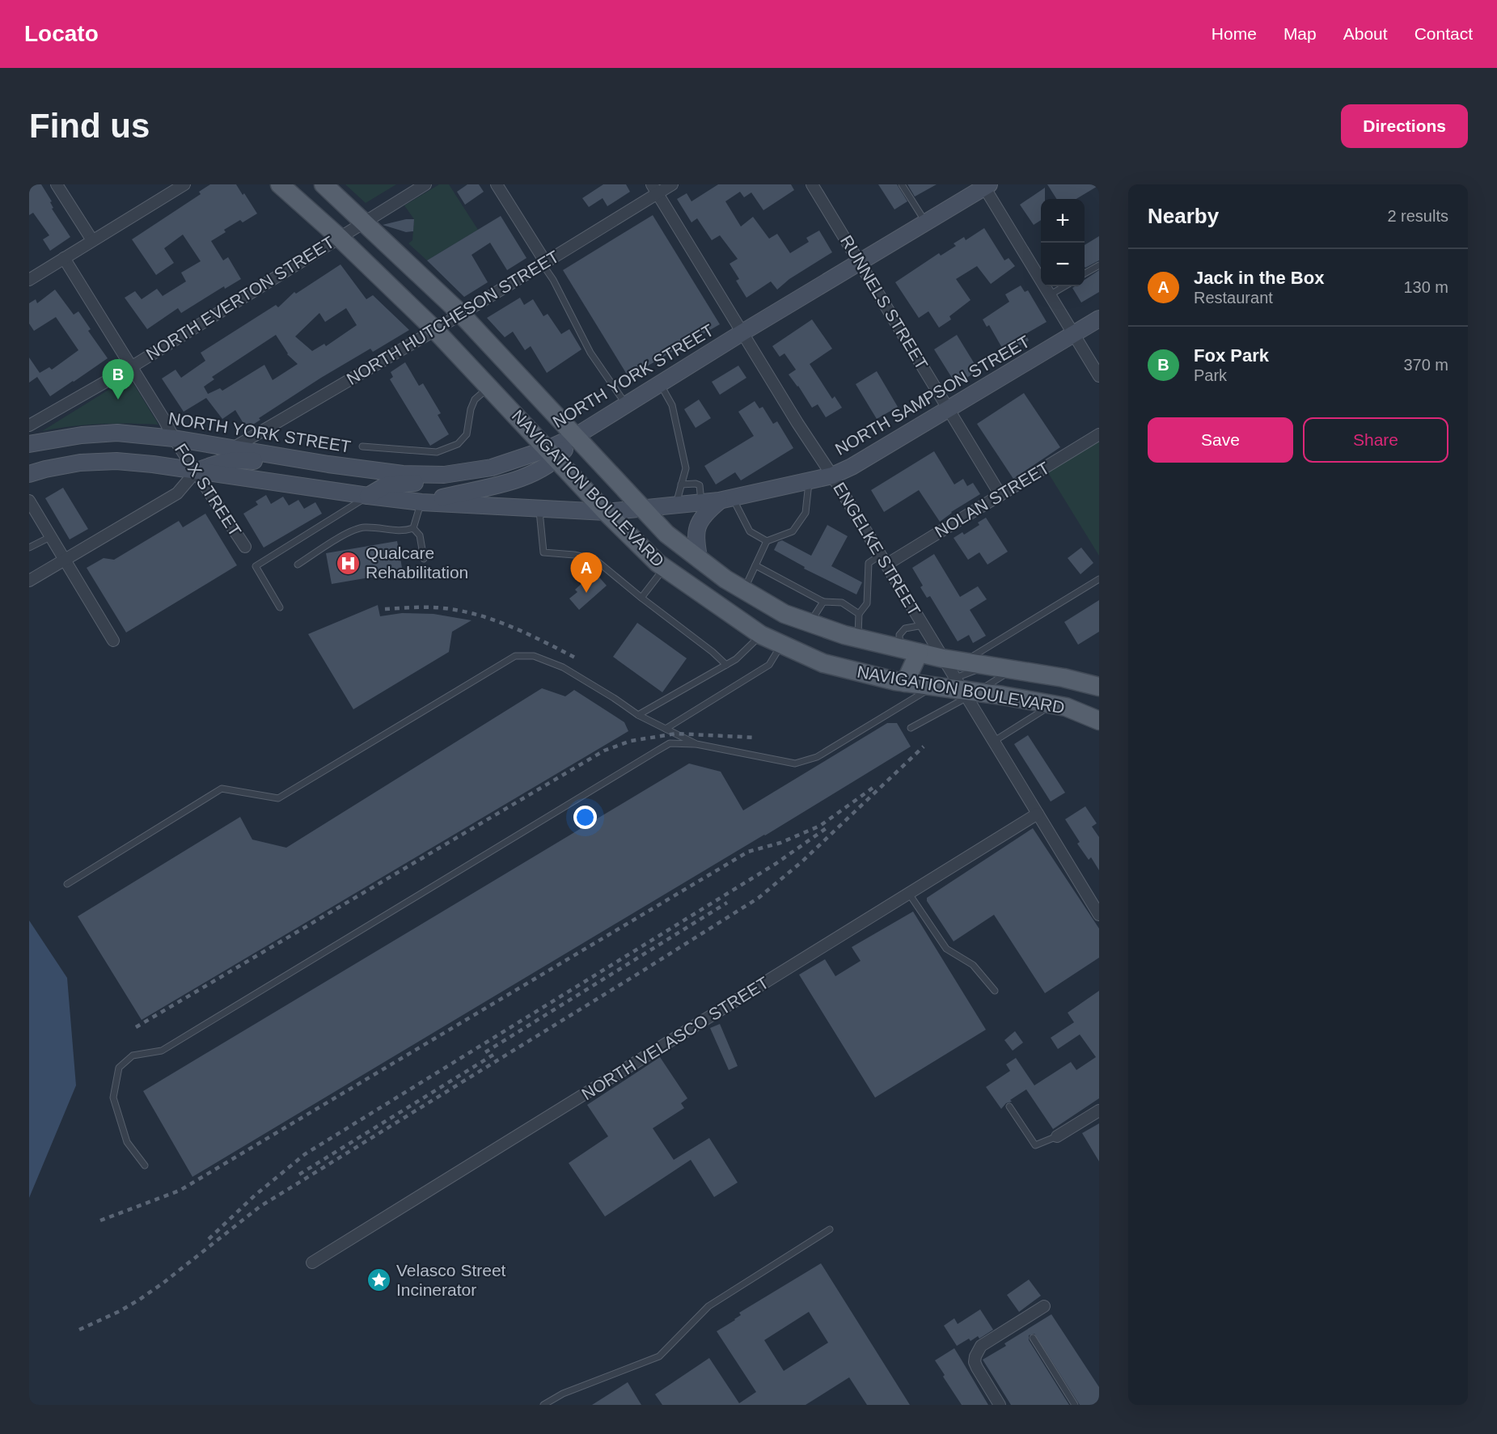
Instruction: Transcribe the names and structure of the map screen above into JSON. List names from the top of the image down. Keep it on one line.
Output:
{"streets":{"main road":["NORTH YORK STREET","NORTH SAMPSON STREET","NAVIGATION BOULEVARD"],"street":["NORTH EVERTON STREET","RUNNELS STREET","NORTH HUTCHESON STREET","FOX STREET","NOLAN STREET","ENGELKE STREET","NORTH VELASCO STREET"]},"crossings":[["NORTH EVERTON STREET","NAVIGATION BOULEVARD"],["NORTH EVERTON STREET","FOX STREET"],["RUNNELS STREET","NORTH YORK STREET"],["RUNNELS STREET","NORTH SAMPSON STREET"],["RUNNELS STREET","NOLAN STREET"],["NORTH HUTCHESON STREET","NORTH YORK STREET"],["NORTH HUTCHESON STREET","NAVIGATION BOULEVARD"],["NORTH HUTCHESON STREET","ENGELKE STREET"],["NORTH YORK STREET","NAVIGATION BOULEVARD"],["NORTH YORK STREET","FOX STREET"],["NORTH YORK STREET","ENGELKE STREET"],["NORTH SAMPSON STREET","NAVIGATION BOULEVARD"],["NORTH SAMPSON STREET","ENGELKE STREET"],["NAVIGATION BOULEVARD","ENGELKE STREET"],["NOLAN STREET","ENGELKE STREET"]],"places":{"hospital":["Qualcare Rehabilitation"],"place":["Velasco Street Incinerator"]},"page":{"header":"Locato","nav":["Home","Map","About","Contact"],"buttons":["Directions",["Save","Share"]],"title":"Find us","heading":["Nearby","2 results"],"map_buttons":["+","−"],"list":[{"mark":"A","name":"Jack in the Box","note":"Restaurant","value":"130 m"},{"mark":"B","name":"Fox Park","note":"Park","value":"370 m"}],"pins":["B","A"]}}
